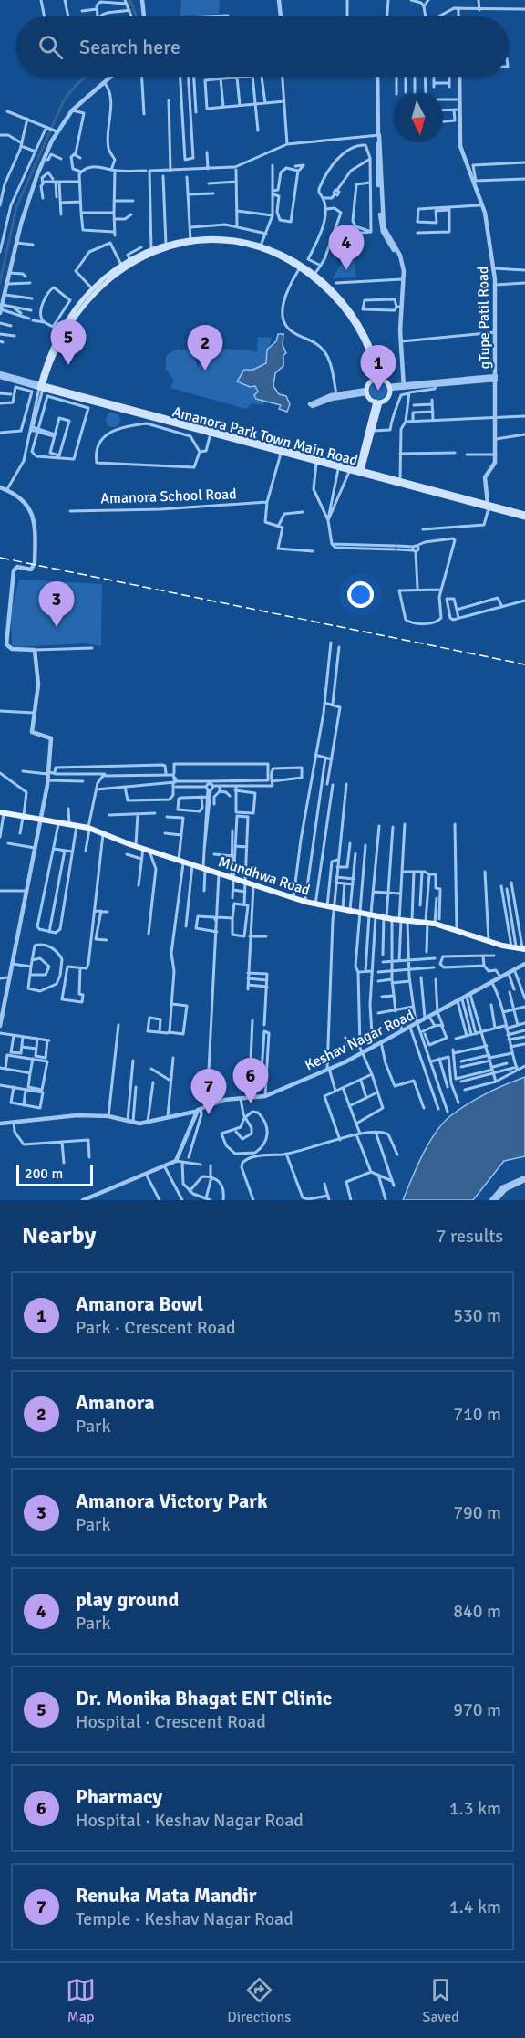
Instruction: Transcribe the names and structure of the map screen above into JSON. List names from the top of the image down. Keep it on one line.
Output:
{"streets":{"main road":["Amanora Park Town Main Road","Mundhwa Road"],"street":["gTupe Patil Road","Amanora School Road","Keshav Nagar Road"]},"crossings":[["gTupe Patil Road","Amanora Park Town Main Road"]],"scale_bar":"200 m","north":"bottom","page":{"search":"Search here","pins":["4","5","2","1","3","6","7"],"scale":"200 m","heading":["Nearby","7 results"],"list":[{"mark":"1","name":"Amanora Bowl","note":"Park · Crescent Road","value":"530 m"},{"mark":"2","name":"Amanora","note":"Park","value":"710 m"},{"mark":"3","name":"Amanora Victory Park","note":"Park","value":"790 m"},{"mark":"4","name":"play ground","note":"Park","value":"840 m"},{"mark":"5","name":"Dr. Monika Bhagat ENT Clinic","note":"Hospital · Crescent Road","value":"970 m"},{"mark":"6","name":"Pharmacy","note":"Hospital · Keshav Nagar Road","value":"1.3 km"},{"mark":"7","name":"Renuka Mata Mandir","note":"Temple · Keshav Nagar Road","value":"1.4 km"}],"nav":["Map","Directions","Saved"]}}
